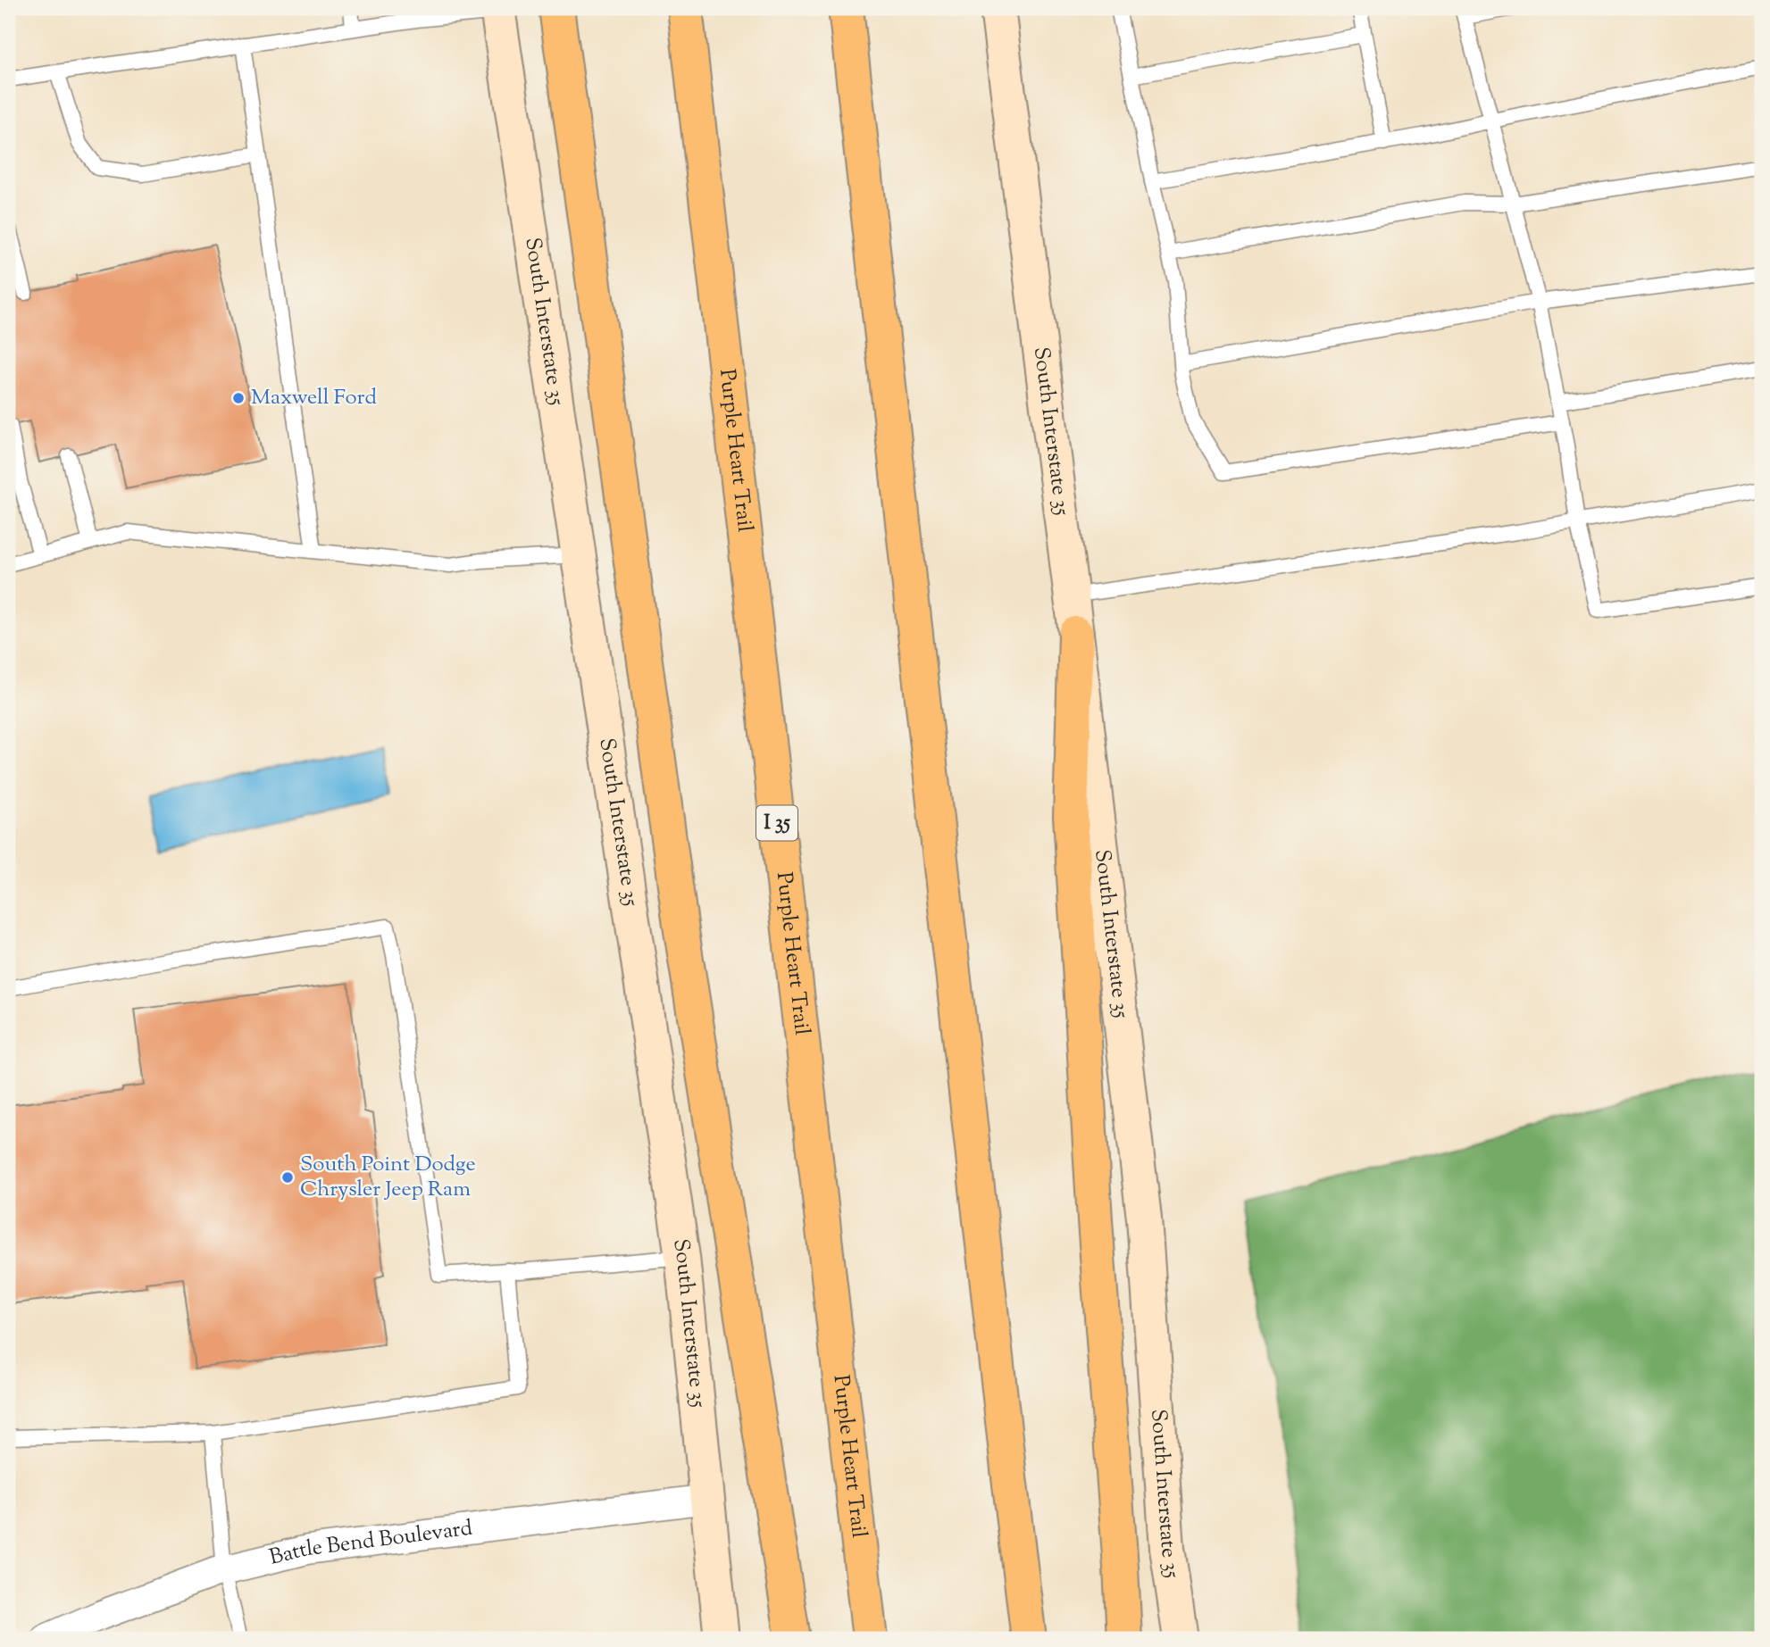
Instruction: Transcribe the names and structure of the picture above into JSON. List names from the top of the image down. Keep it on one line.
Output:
{"streets":{"highway":["Purple Heart Trail","I 35"],"main road":["South Interstate 35"],"street":["Battle Bend Boulevard"]},"crossings":[["South Interstate 35","Battle Bend Boulevard"]],"places":["Maxwell Ford","South Point Dodge Chrysler Jeep Ram"]}
